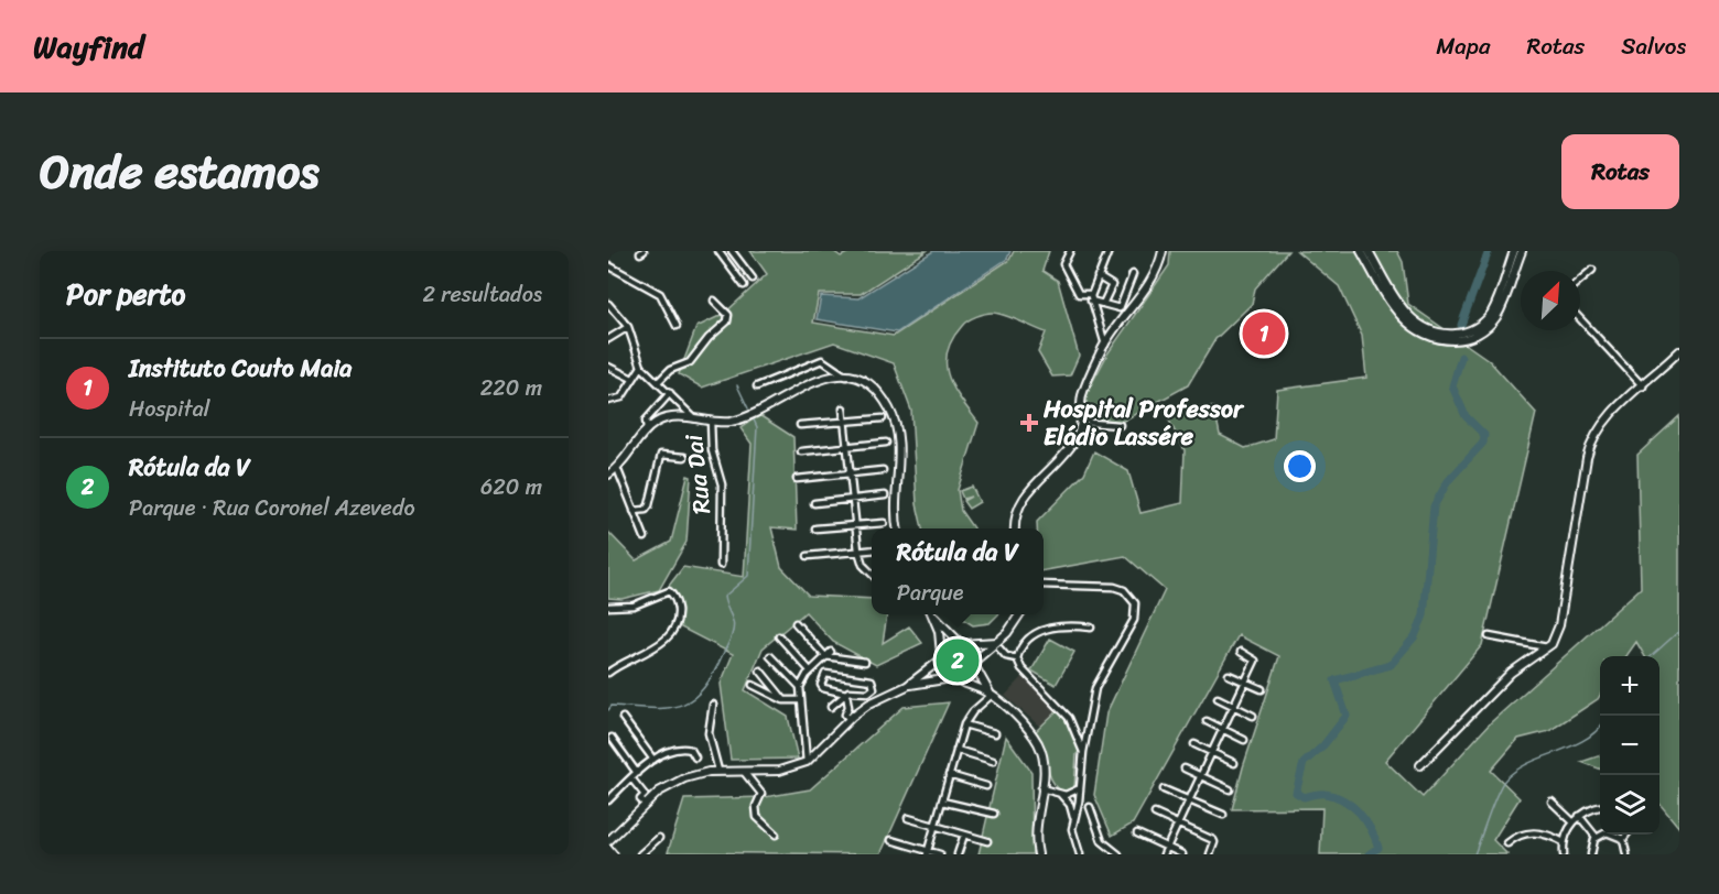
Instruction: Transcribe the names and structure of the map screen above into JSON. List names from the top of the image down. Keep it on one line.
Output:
{"streets":{"street":["Rua Dai"]},"places":{"health":["Hospital Professor Eládio Lassére"]},"north":"top right","page":{"header":"Wayfind","nav":["Mapa","Rotas","Salvos"],"title":"Onde estamos","buttons":"Rotas","heading":["Por perto","2 resultados"],"pins":["1","2"],"list":[{"mark":"1","name":"Instituto Couto Maia","note":"Hospital","value":"220 m"},{"mark":"2","name":"Rótula da V","note":"Parque · Rua Coronel Azevedo","value":"620 m"}],"popup":["Rótula da V","Parque"],"map_buttons":["+","−"]}}
